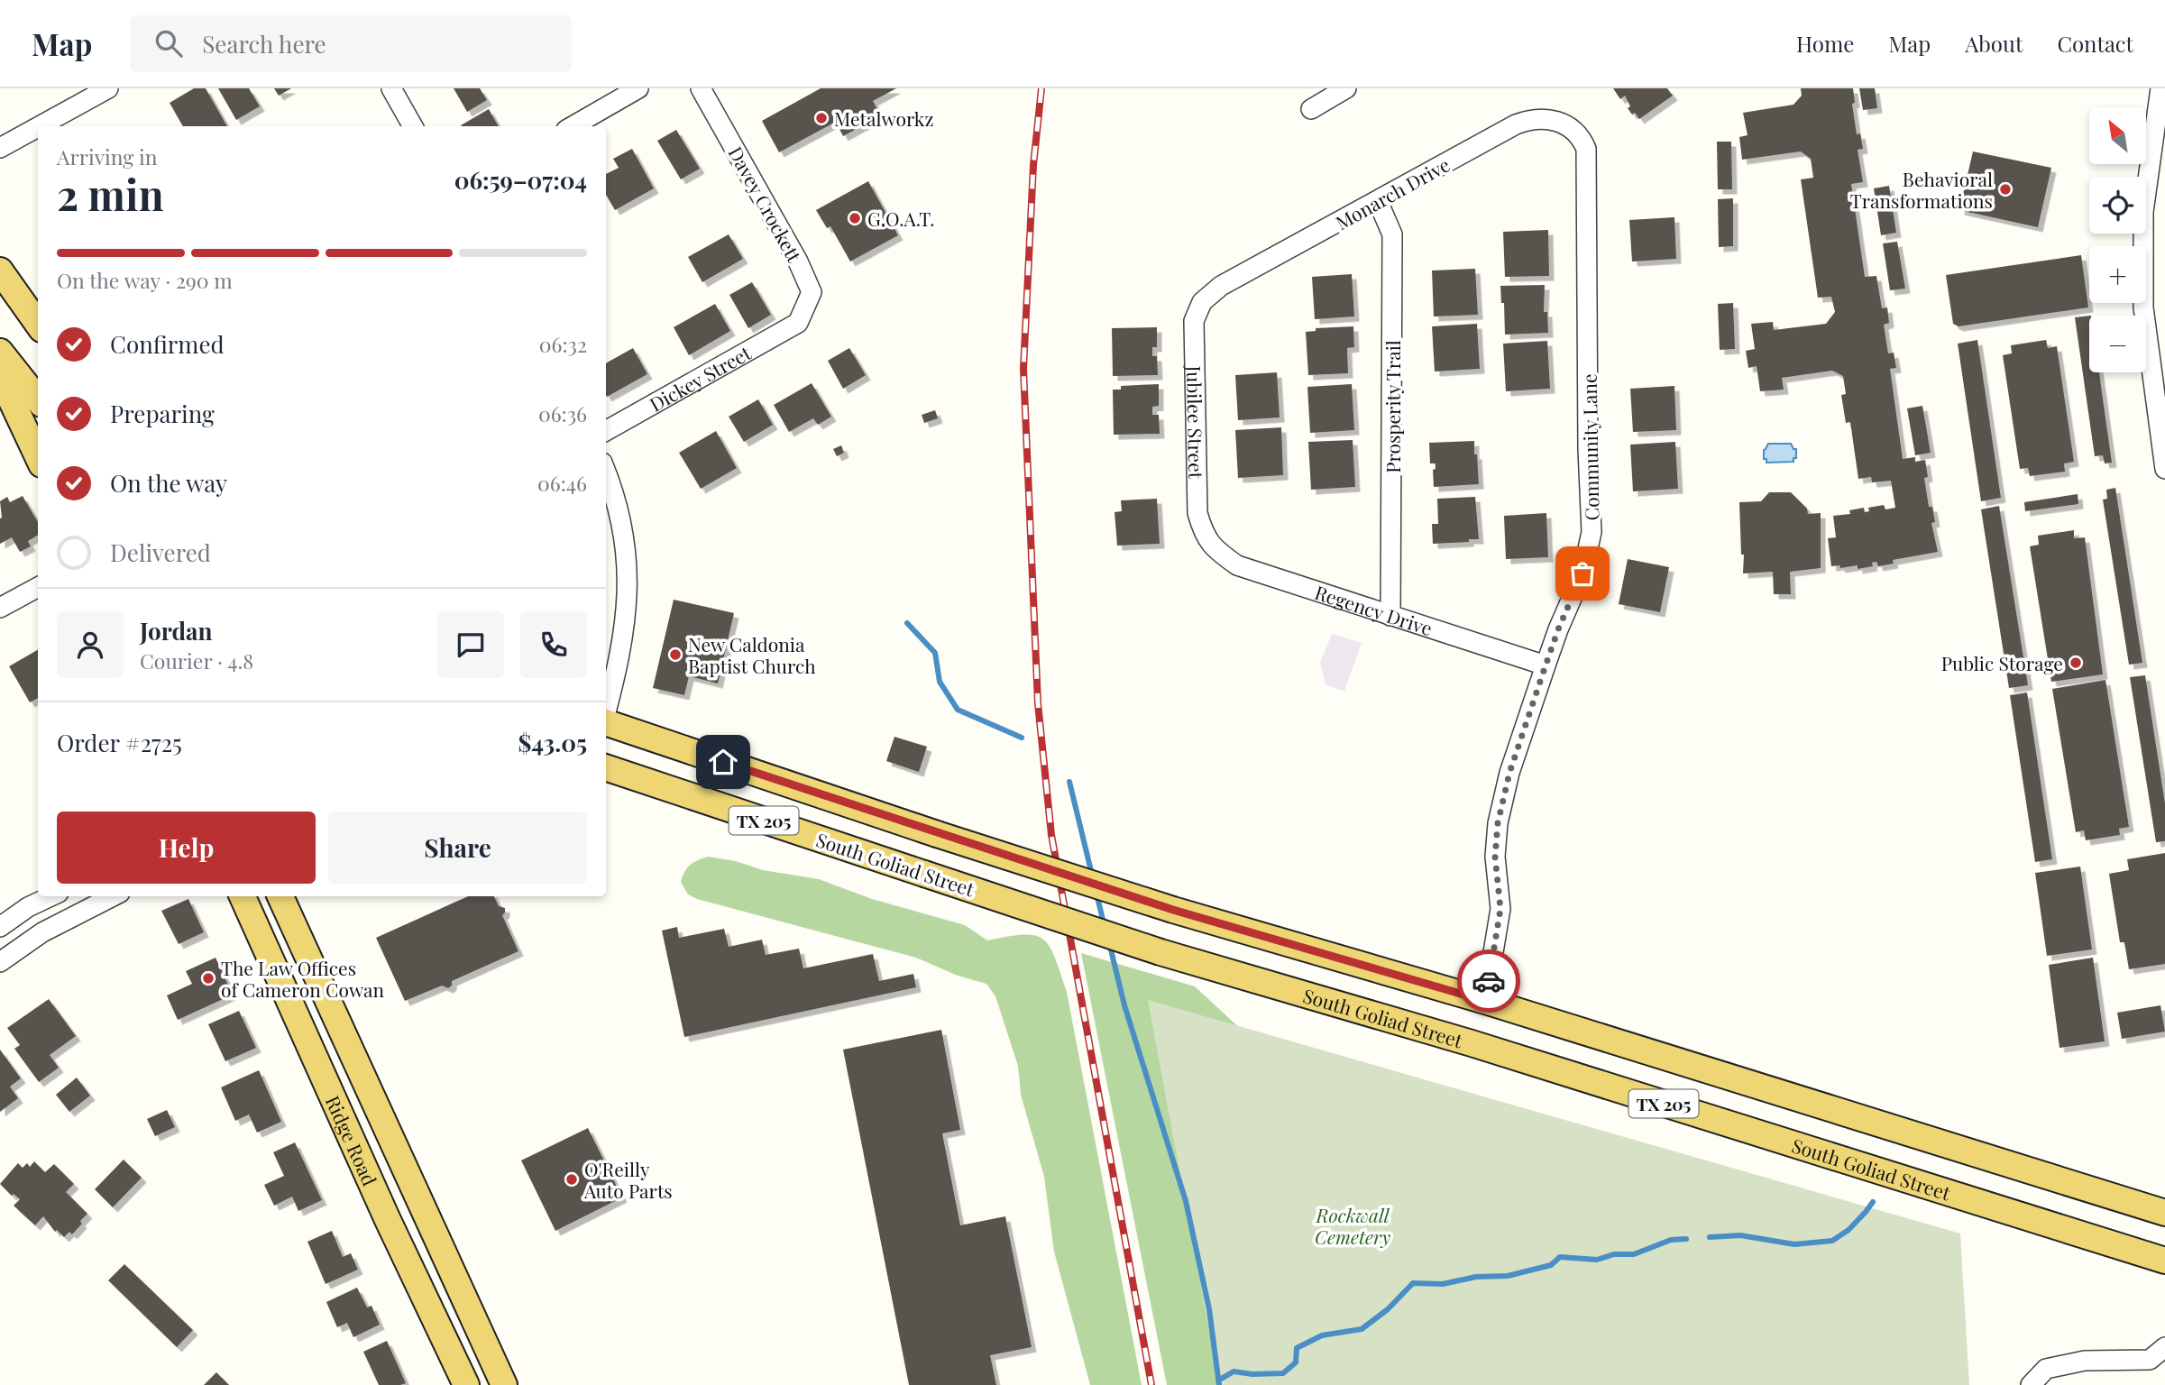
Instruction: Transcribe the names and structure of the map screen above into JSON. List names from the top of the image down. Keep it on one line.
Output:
{"streets":{"main road":["TX 205","South Goliad Street","Ridge Road"],"street":["Monarch Drive","Davey Crockett","Dickey Street","Prosperity Trail","Jubilee Street","Community Lane","Regency Drive"]},"crossings":[["Monarch Drive","Prosperity Trail"],["Monarch Drive","Jubilee Street"],["Monarch Drive","Community Lane"],["Davey Crockett","Dickey Street"],["Prosperity Trail","Regency Drive"],["Jubilee Street","Regency Drive"],["Community Lane","Regency Drive"],["Community Lane","TX 205"]],"parks":["Rockwall Cemetery"],"places":["Metalworkz","Behavioral Transformations","G.O.A.T.","New Caldonia Baptist Church","Public Storage","The Law Offices of Cameron Cowan","O'Reilly Auto Parts"],"north":"top left","page":{"header":"Map","search":"Search here","nav":["Home","Map","About","Contact"],"map_buttons":["+","−"],"heading":["2 min","Arriving in","06:59–07:04"],"panel":["Jordan","Courier · 4.8","Order #2725","$43.05"],"bar":"On the way · 290 m","list":[["Confirmed","06:32"],["Preparing","06:36"],["On the way","06:46"],"Delivered"],"buttons":["Help","Share"]}}
